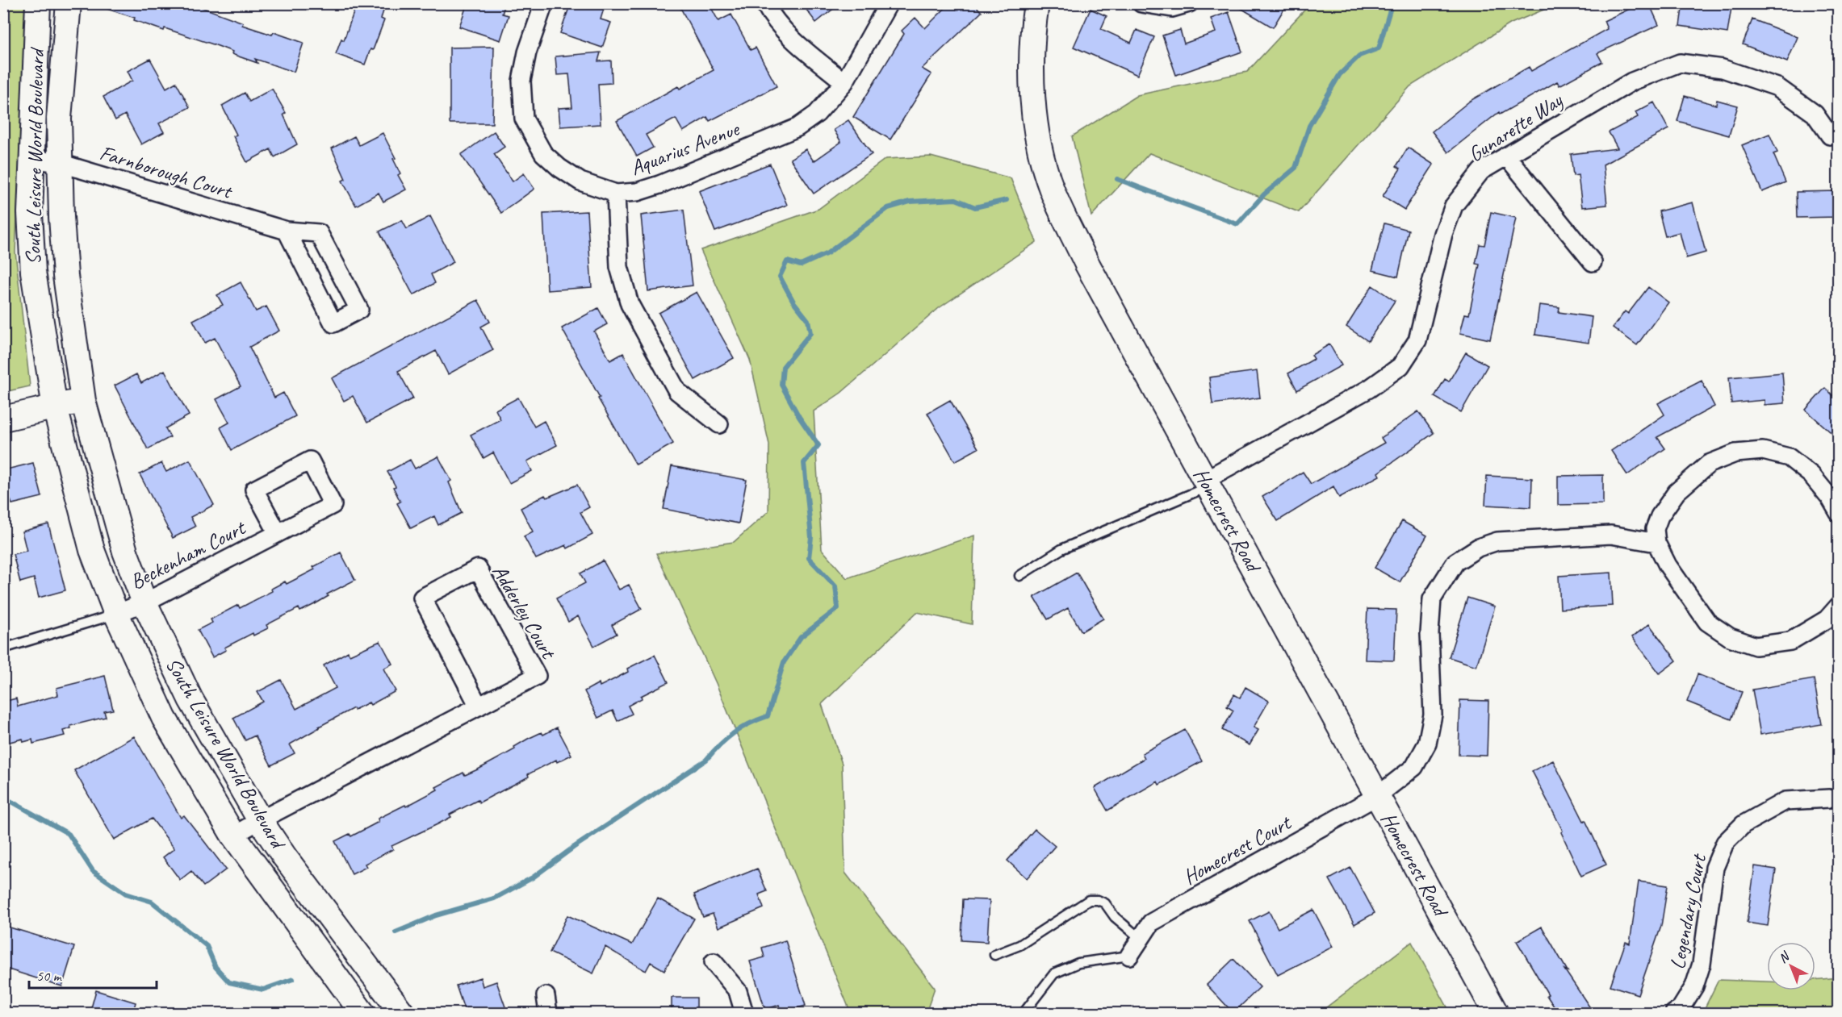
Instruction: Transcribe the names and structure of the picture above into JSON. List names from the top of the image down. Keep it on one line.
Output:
{"streets":{"street":["Gunarette Way","Aquarius Avenue","South Leisure World Boulevard","Farnborough Court","Homecrest Road","Beckenham Court","Adderley Court","Homecrest Court","Legendary Court"]},"crossings":[["Gunarette Way","Homecrest Road"],["South Leisure World Boulevard","Farnborough Court"],["South Leisure World Boulevard","Beckenham Court"],["South Leisure World Boulevard","Adderley Court"],["Homecrest Road","Homecrest Court"]],"scale_bar":"50 m","north":"top left"}
